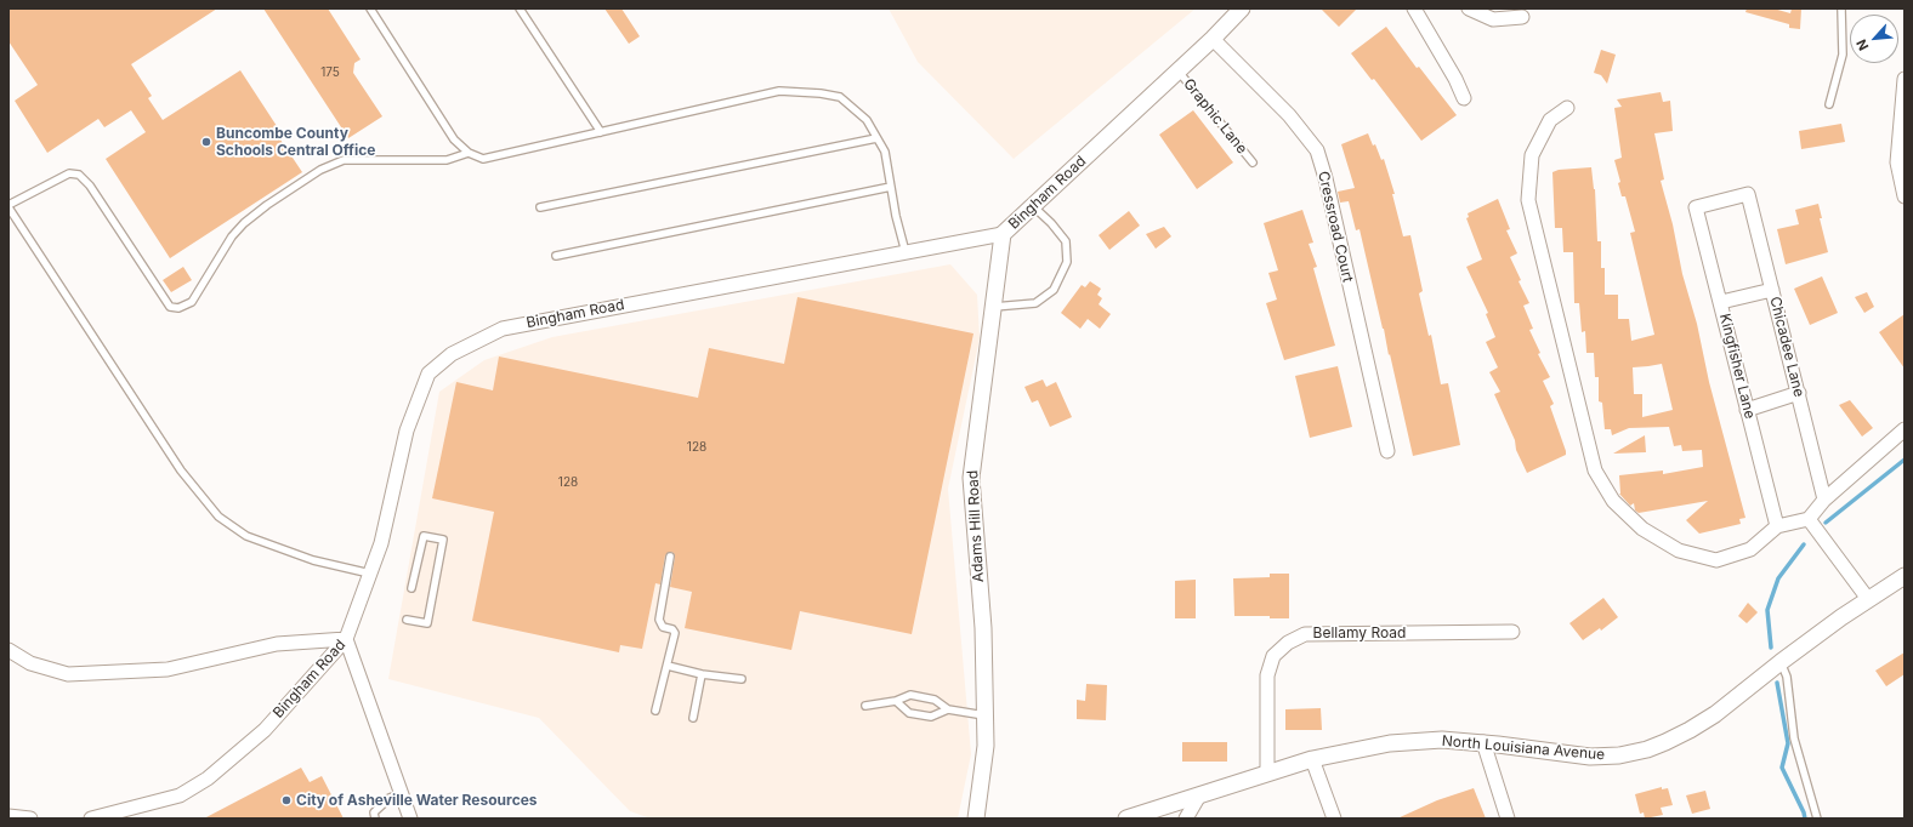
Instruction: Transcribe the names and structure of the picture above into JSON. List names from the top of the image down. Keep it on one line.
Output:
{"streets":{"street":["Bingham Road","Cressroad Court","Chicadee Lane","Kingfisher Lane","Adams Hill Road","Bellamy Road","North Louisiana Avenue"],"lane":["Graphic Lane"]},"crossings":[["Graphic Lane","Bingham Road"],["Bingham Road","Cressroad Court"],["Bingham Road","Adams Hill Road"],["Chicadee Lane","Kingfisher Lane"],["Bellamy Road","North Louisiana Avenue"]],"places":["Buncombe County Schools Central Office","City of Asheville Water Resources"],"house_numbers":["175","128","128"],"north":"bottom left"}
